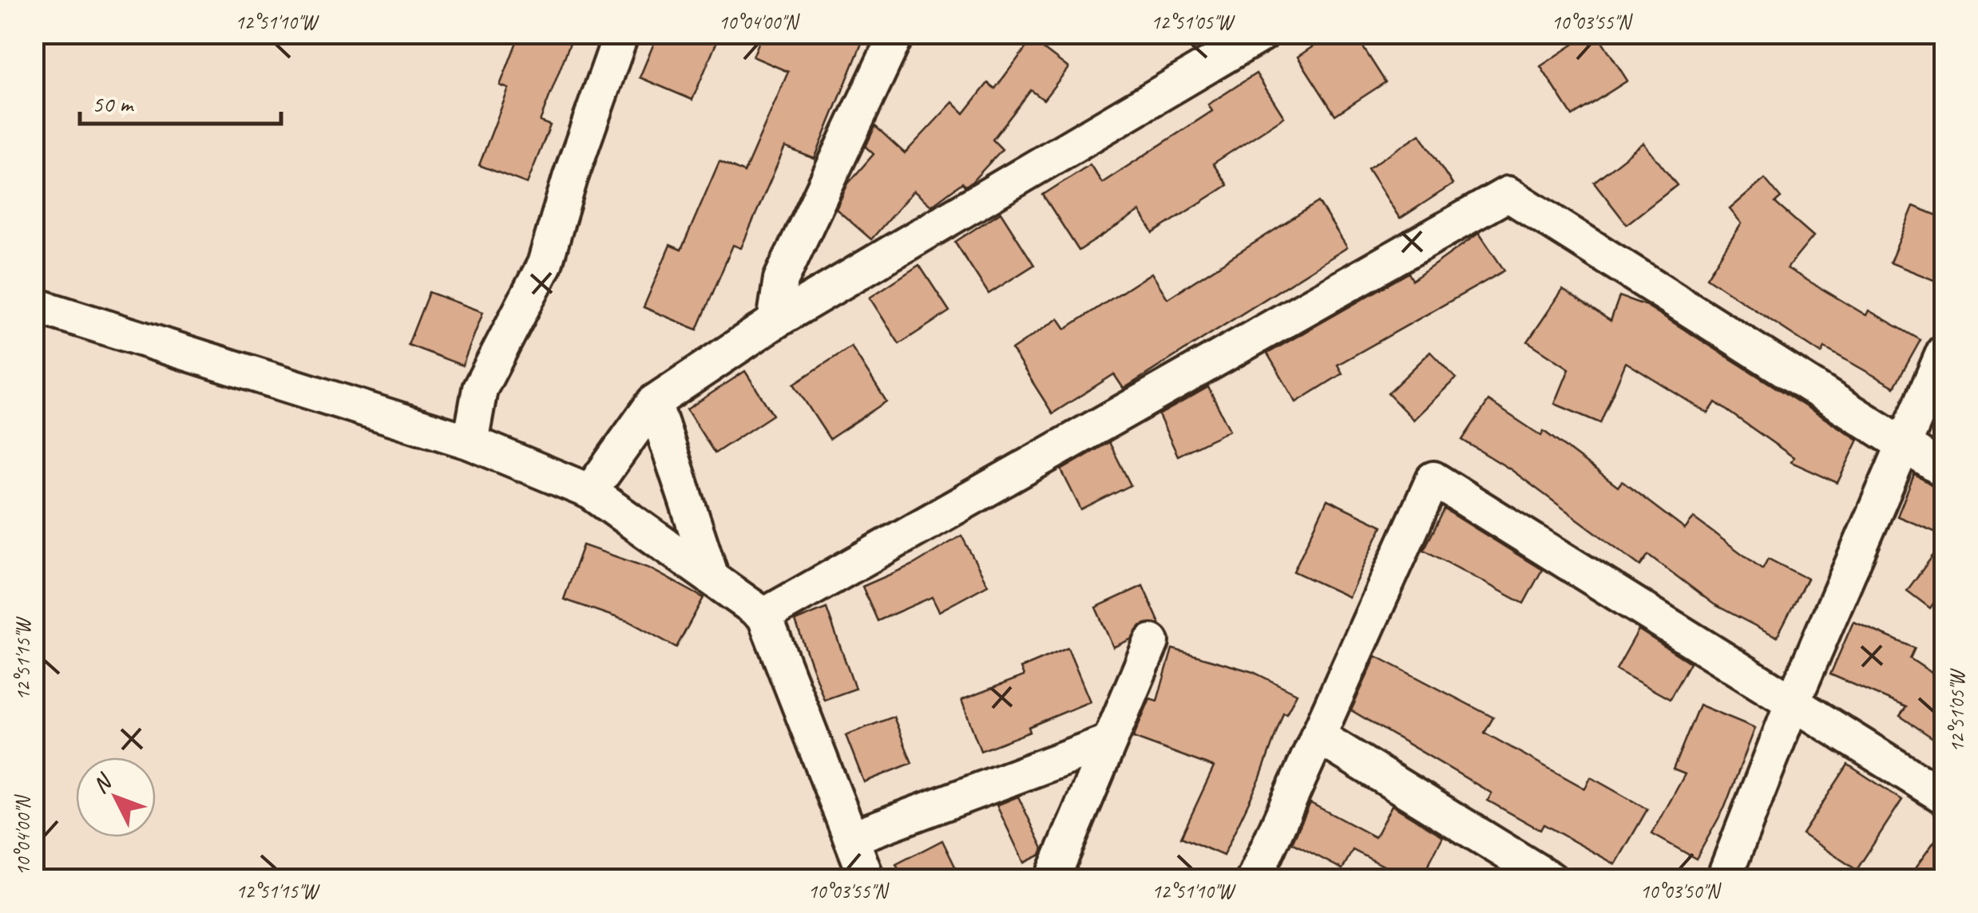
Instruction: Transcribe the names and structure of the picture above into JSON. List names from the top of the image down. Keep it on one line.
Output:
{"scale_bar":"50 m","north":"top left","coordinates":["12°51'10\"W","10°04'00\"N","12°51'05\"W","10°03'55\"N","12°51'15\"W","10°03'50\"N"]}
